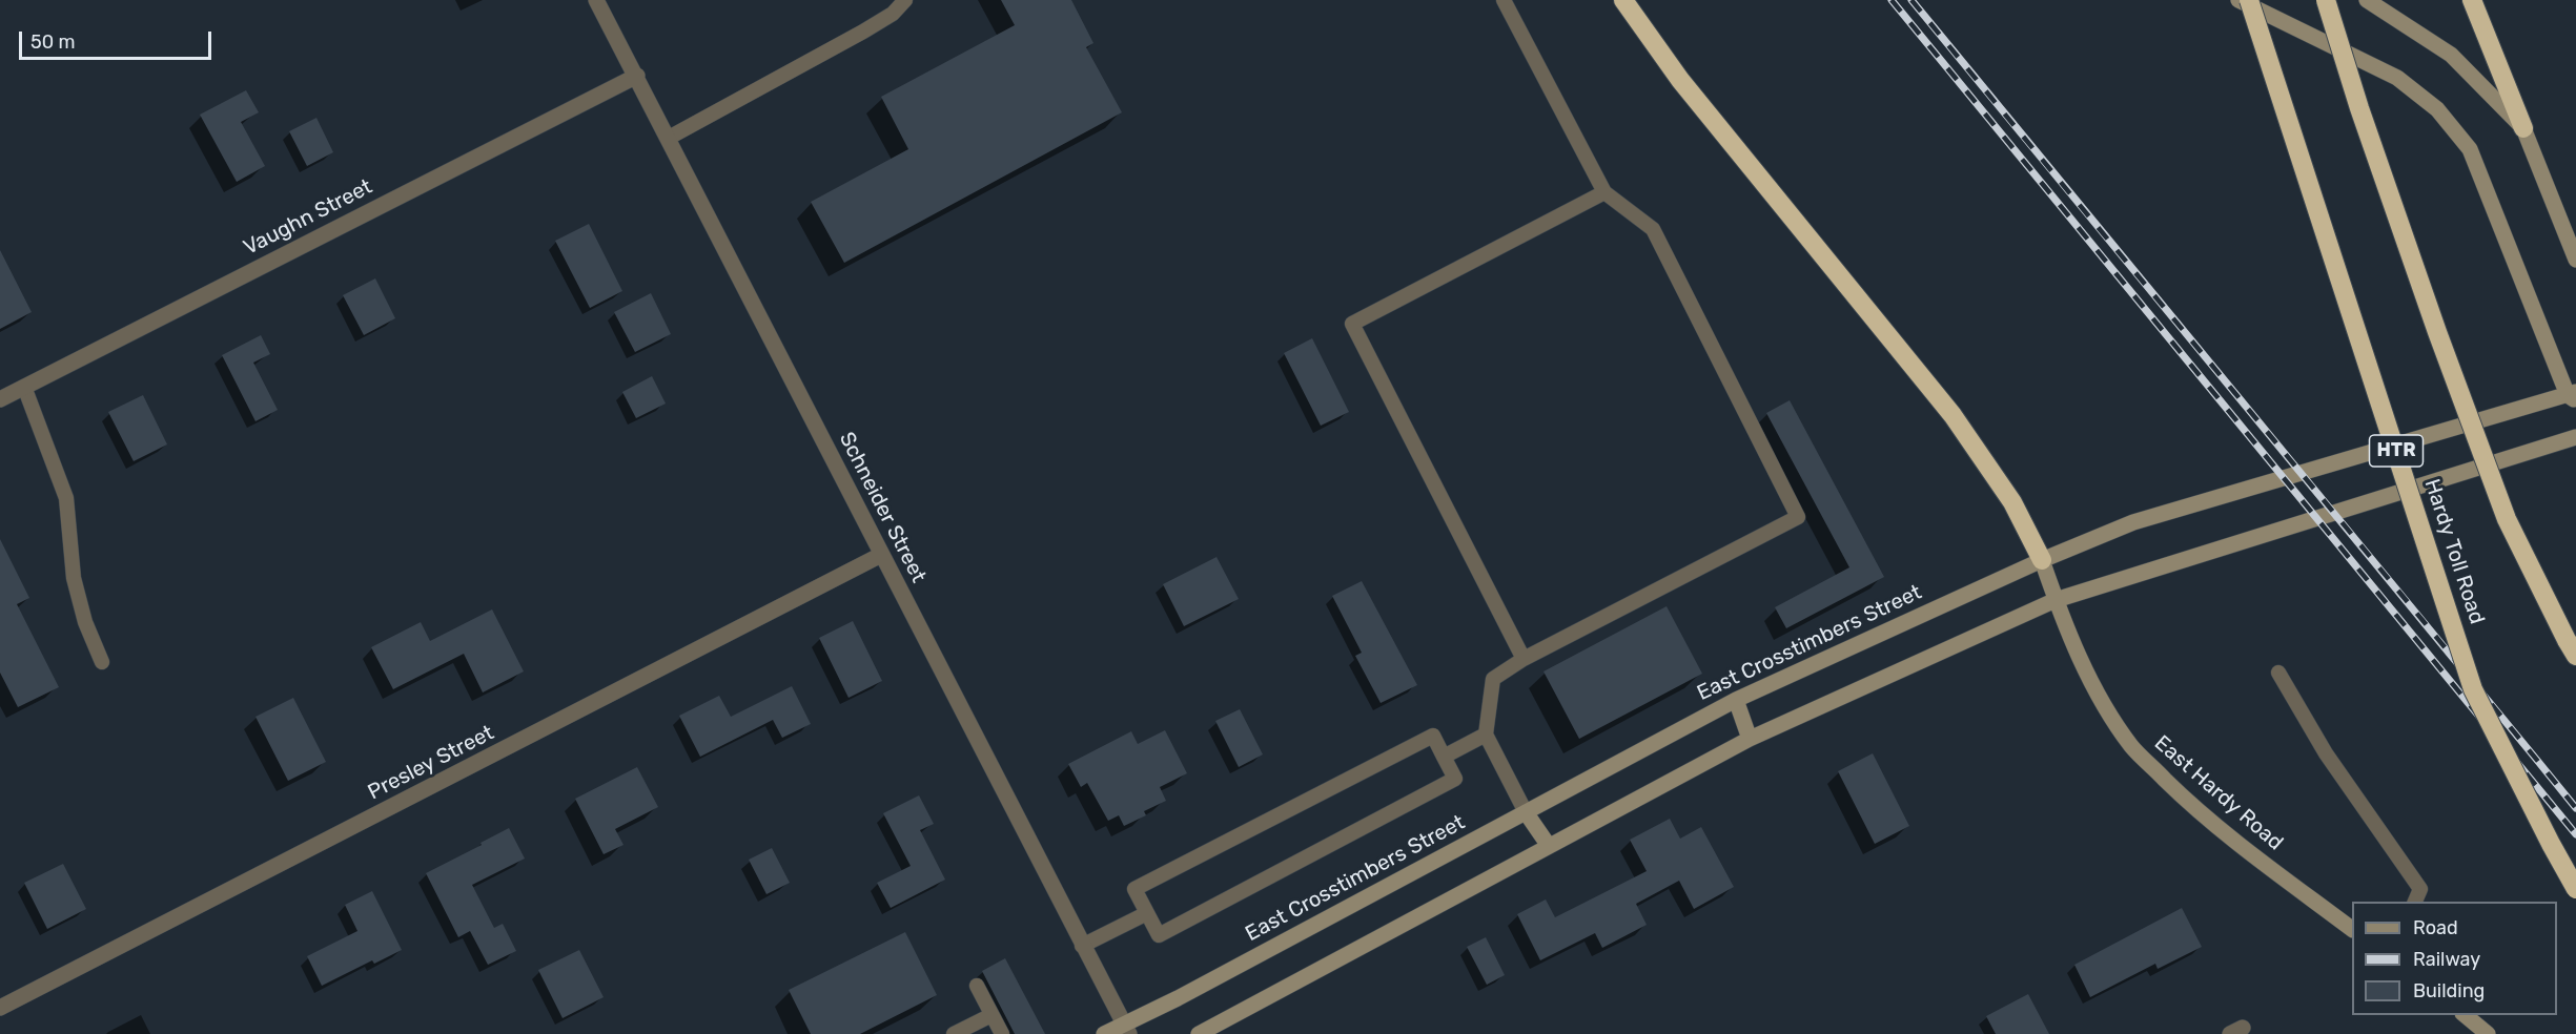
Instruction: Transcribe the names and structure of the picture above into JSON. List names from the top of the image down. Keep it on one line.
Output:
{"streets":{"highway":["HTR","Hardy Toll Road"],"main road":["East Crosstimbers Street","East Hardy Road"],"street":["Vaughn Street","Schneider Street","Presley Street"]},"crossings":[["Vaughn Street","Schneider Street"],["Schneider Street","East Crosstimbers Street"],["Schneider Street","Presley Street"],["East Crosstimbers Street","East Hardy Road"]],"legend":["Road","Railway","Building"],"scale_bar":"50 m"}
